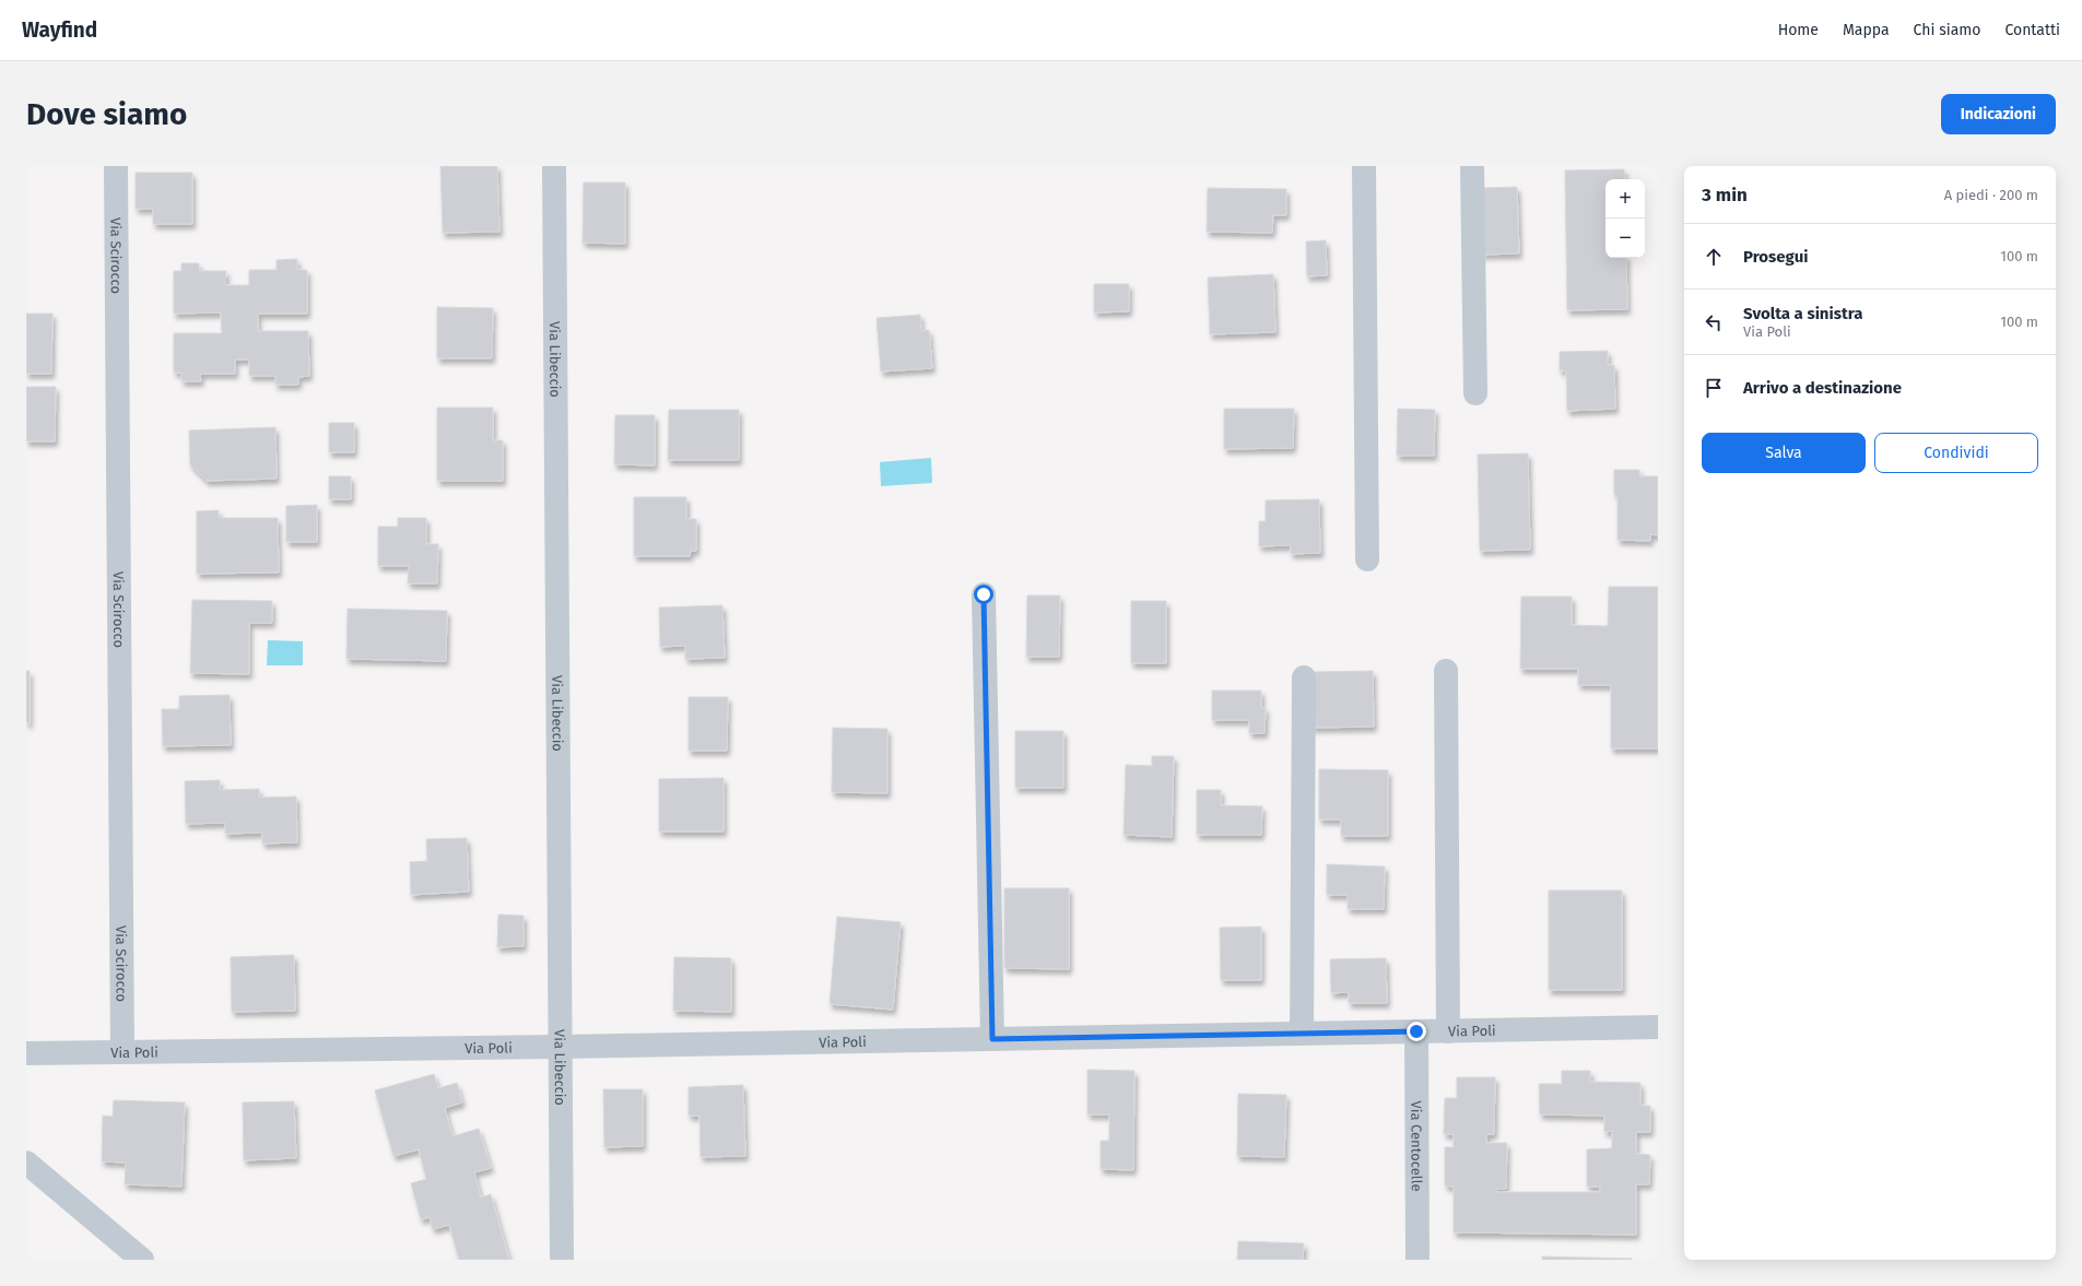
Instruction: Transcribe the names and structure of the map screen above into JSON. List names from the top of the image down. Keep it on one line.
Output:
{"streets":{"street":["Via Scirocco","Via Libeccio","Via Poli","Via Centocelle"]},"crossings":[["Via Scirocco","Via Poli"],["Via Libeccio","Via Poli"],["Via Poli","Via Centocelle"]],"page":{"header":"Wayfind","nav":["Home","Mappa","Chi siamo","Contatti"],"buttons":["Indicazioni",["Salva","Condividi"]],"title":"Dove siamo","heading":["3 min","A piedi · 200 m"],"map_buttons":["+","−"],"list":[["Prosegui","100 m"],["Svolta a sinistra","Via Poli","100 m"],"Arrivo a destinazione"]}}
